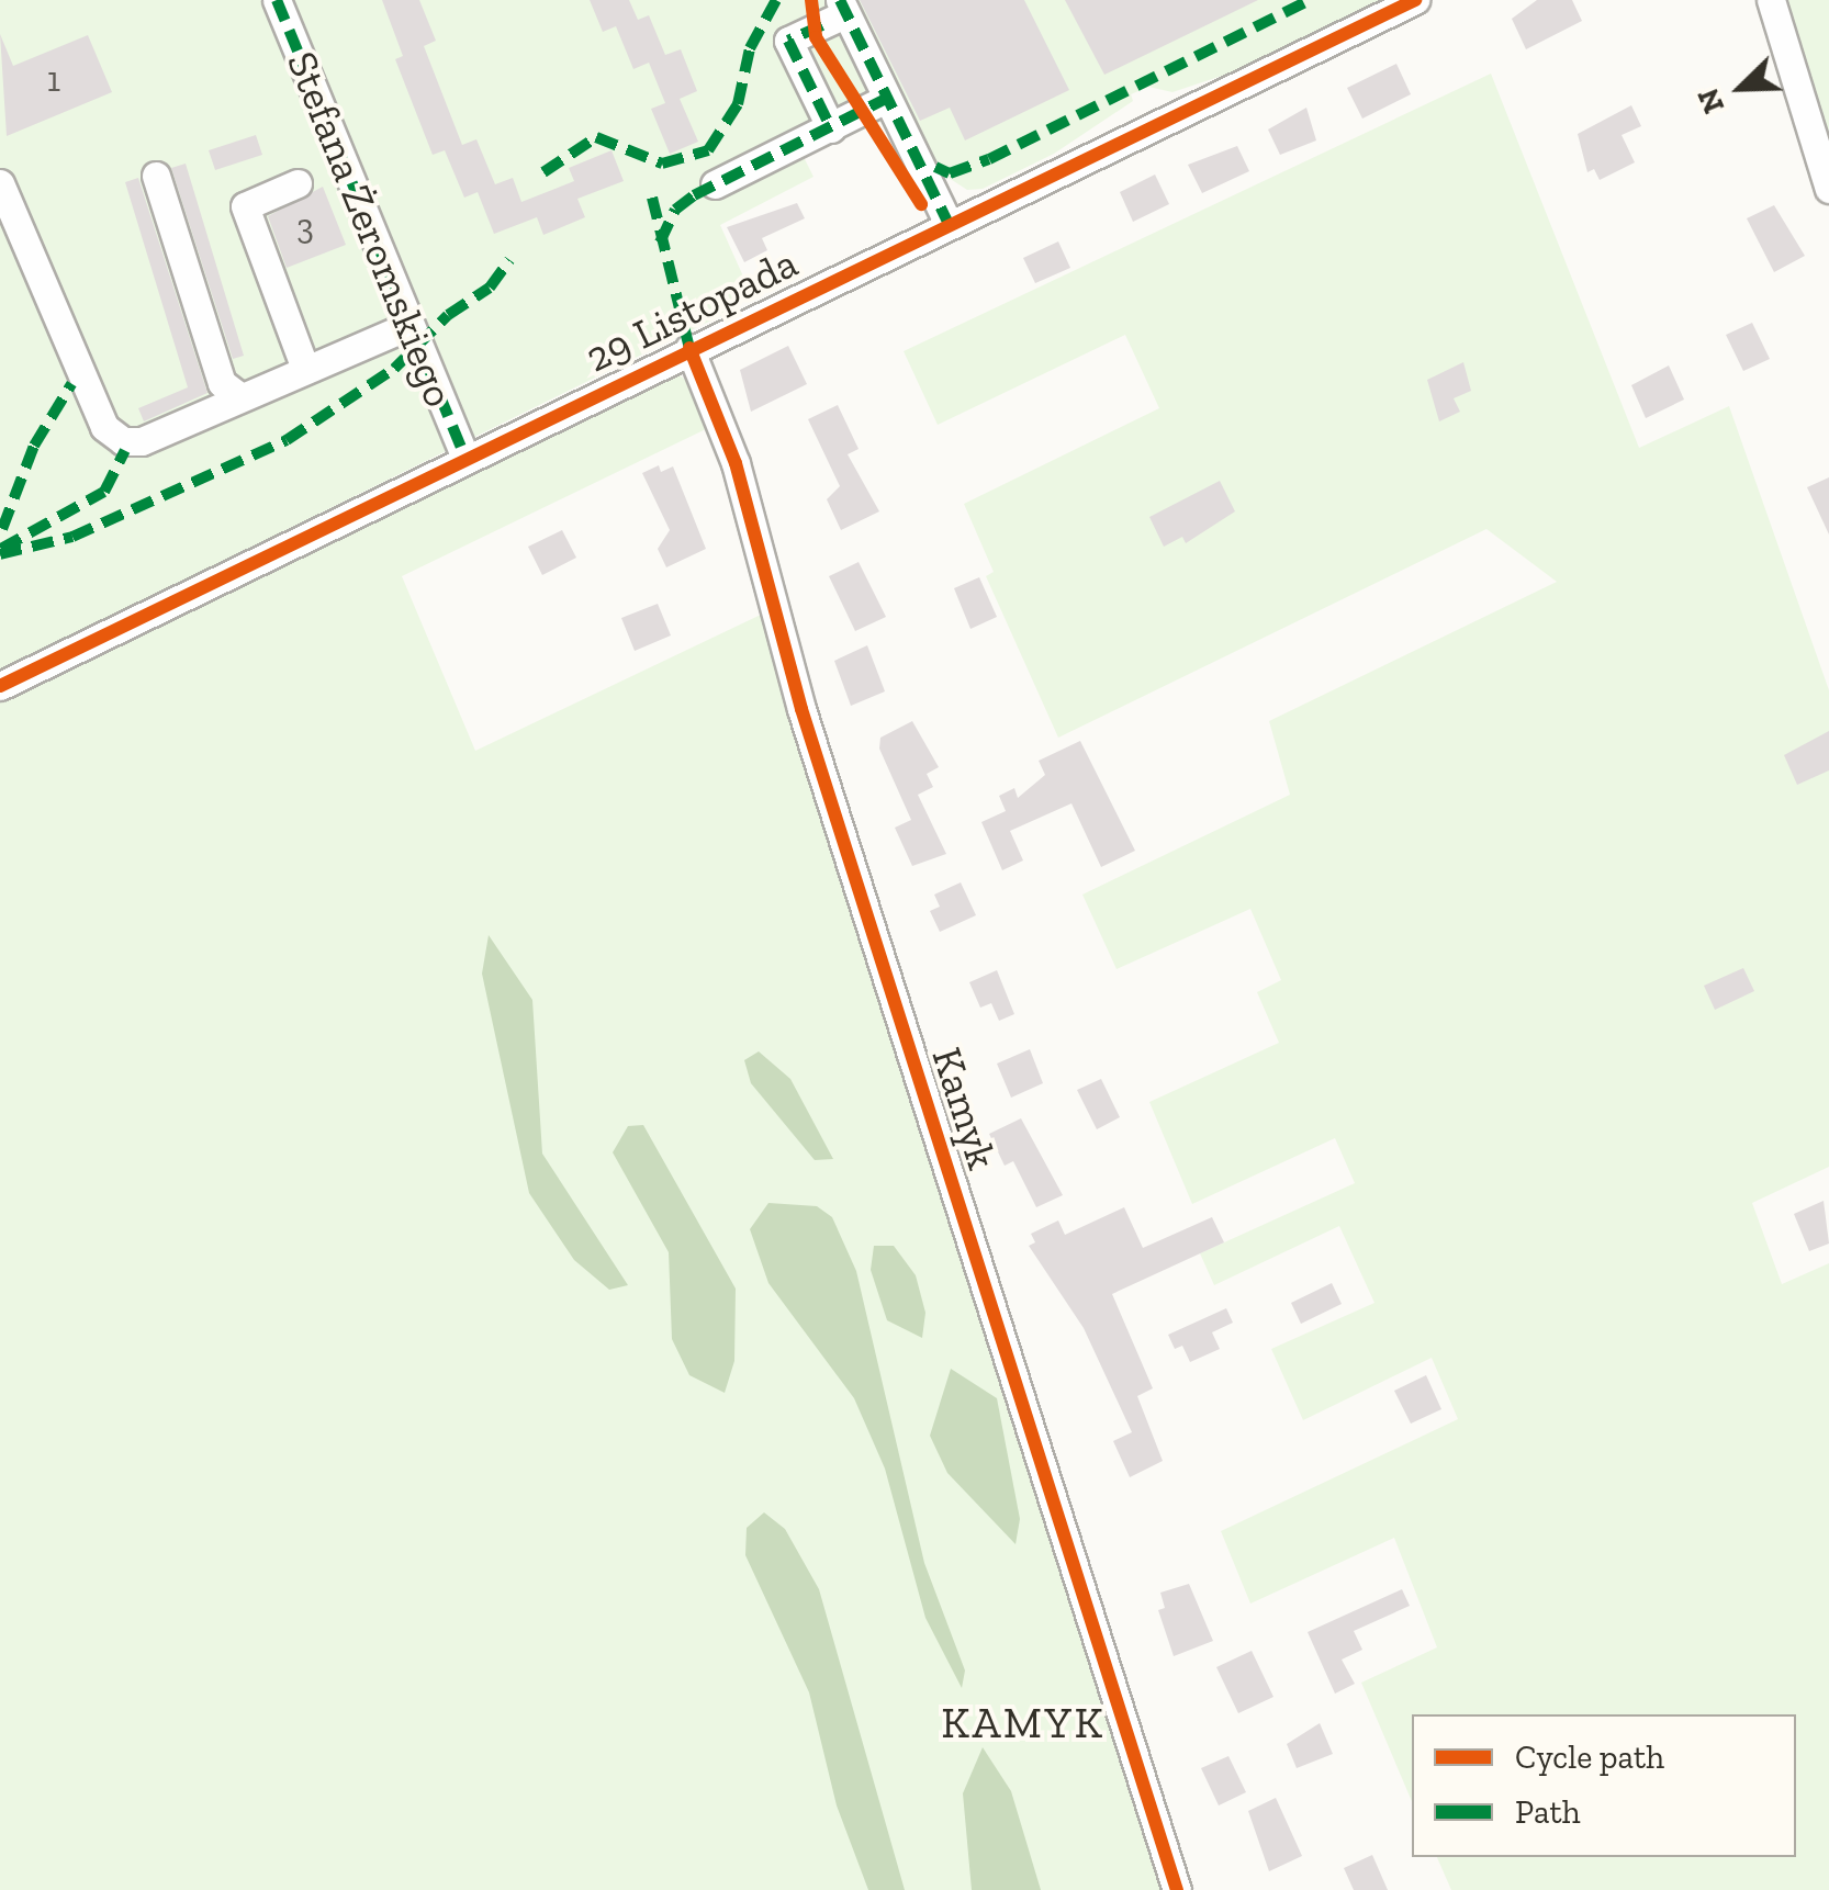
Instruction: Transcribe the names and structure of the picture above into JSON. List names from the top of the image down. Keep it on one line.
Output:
{"streets":{"street":["Stefana Żeromskiego","29 Listopada","Kamyk"]},"crossings":[["Stefana Żeromskiego","29 Listopada"],["29 Listopada","Kamyk"]],"districts":["KAMYK"],"house_numbers":["1","3"],"legend":["Cycle path","Path"],"north":"bottom left"}
